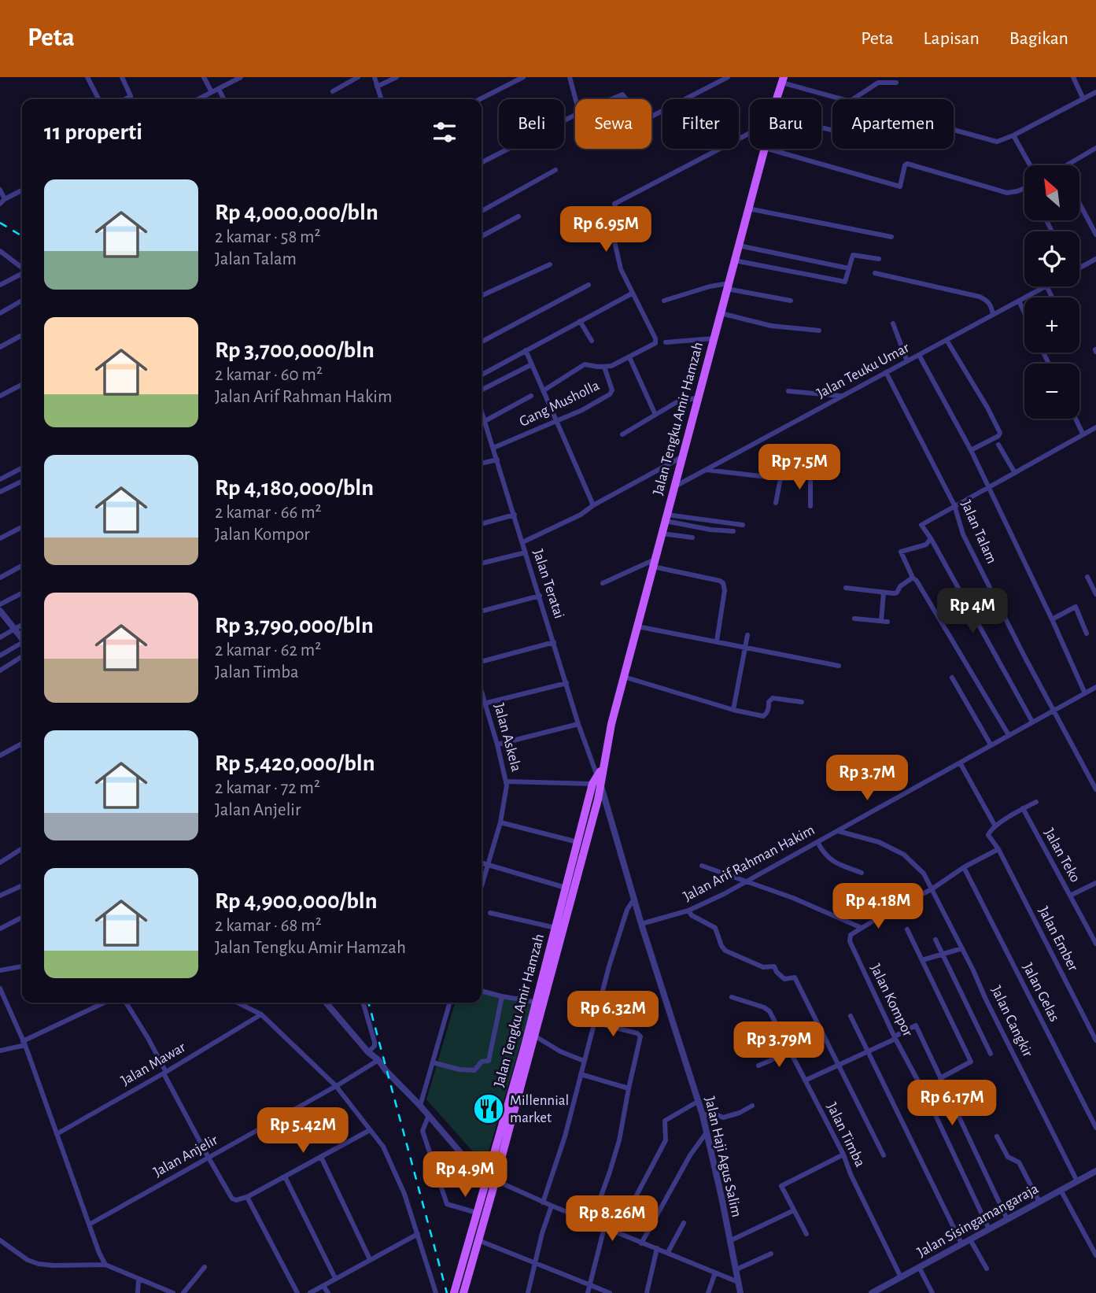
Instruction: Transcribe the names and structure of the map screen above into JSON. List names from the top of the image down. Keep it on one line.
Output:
{"streets":{"main road":["Jalan Tengku Amir Hamzah"],"street":["Jalan Teuku Umar","Gang Musholla","Jalan Talam","Jalan Teratai","Jalan Askela","Jalan Teko","Jalan Arif Rahman Hakim","Jalan Ember","Jalan Gelas","Jalan Kompor","Jalan Cangkir","Jalan Mawar","Jalan Timba","Jalan Anjelir","Jalan Haji Agus Salim","Jalan Sisingamangaraja"]},"crossings":[["Jalan Teuku Umar","Jalan Tengku Amir Hamzah"],["Jalan Teuku Umar","Jalan Talam"],["Gang Musholla","Jalan Teratai"],["Jalan Tengku Amir Hamzah","Jalan Teratai"],["Jalan Tengku Amir Hamzah","Jalan Haji Agus Salim"],["Jalan Talam","Jalan Arif Rahman Hakim"],["Jalan Arif Rahman Hakim","Jalan Cangkir"],["Jalan Arif Rahman Hakim","Jalan Haji Agus Salim"],["Jalan Kompor","Jalan Sisingamangaraja"],["Jalan Cangkir","Jalan Sisingamangaraja"],["Jalan Timba","Jalan Sisingamangaraja"]],"places":{"restaurant":["Millennial market"]},"north":"top left","page":{"header":"Peta","nav":["Peta","Lapisan","Bagikan"],"chip":["Beli","Sewa","Filter","Baru","Apartemen"],"heading":"11 properti","map_buttons":["+","−"],"list":[{"name":"Rp 4,000,000/bln","note":"2 kamar · 58 m² · Jalan Talam"},{"name":"Rp 3,700,000/bln","note":"2 kamar · 60 m² · Jalan Arif Rahman Hakim"},{"name":"Rp 4,180,000/bln","note":"2 kamar · 66 m² · Jalan Kompor"},{"name":"Rp 3,790,000/bln","note":"2 kamar · 62 m² · Jalan Timba"},{"name":"Rp 5,420,000/bln","note":"2 kamar · 72 m² · Jalan Anjelir"},{"name":"Rp 4,900,000/bln","note":"2 kamar · 68 m² · Jalan Tengku Amir Hamzah"}],"price":["Rp 6.95M","Rp 7.5M","Rp 4M","Rp 3.7M","Rp 4.18M","Rp 6.32M","Rp 3.79M","Rp 6.17M","Rp 5.42M","Rp 4.9M","Rp 8.26M"]}}
